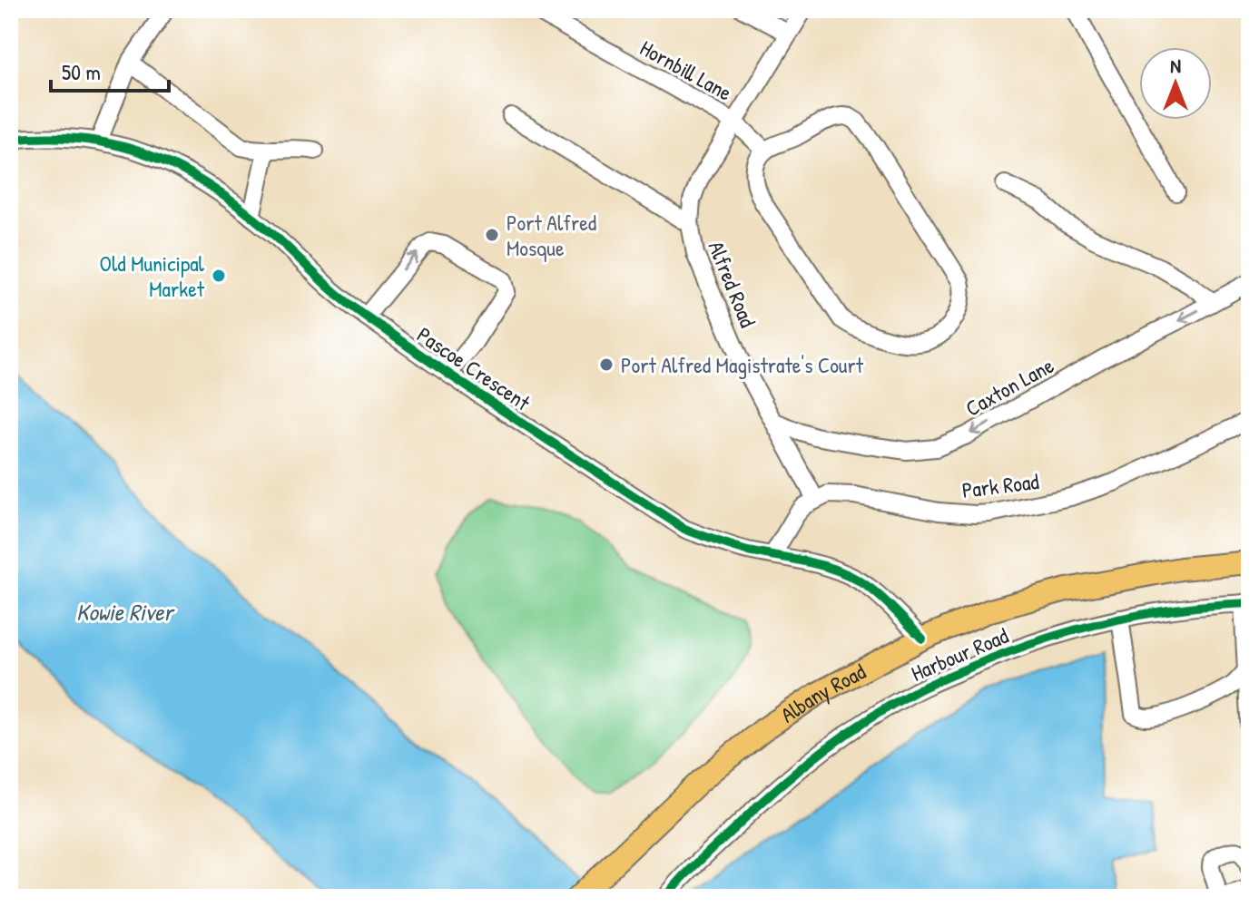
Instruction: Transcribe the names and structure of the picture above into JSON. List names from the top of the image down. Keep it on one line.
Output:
{"streets":{"main road":["Albany Road"],"street":["Hornbill Lane","Alfred Road","Pascoe Crescent","Caxton Lane","Park Road","Harbour Road"]},"crossings":[["Hornbill Lane","Alfred Road"],["Alfred Road","Caxton Lane"],["Alfred Road","Park Road"],["Pascoe Crescent","Albany Road"]],"one_way":["Caxton Lane"],"water":["Kowie River"],"places":["Port Alfred Mosque","Old Municipal Market","Port Alfred Magistrate's Court"],"scale_bar":"50 m","north":"top"}
